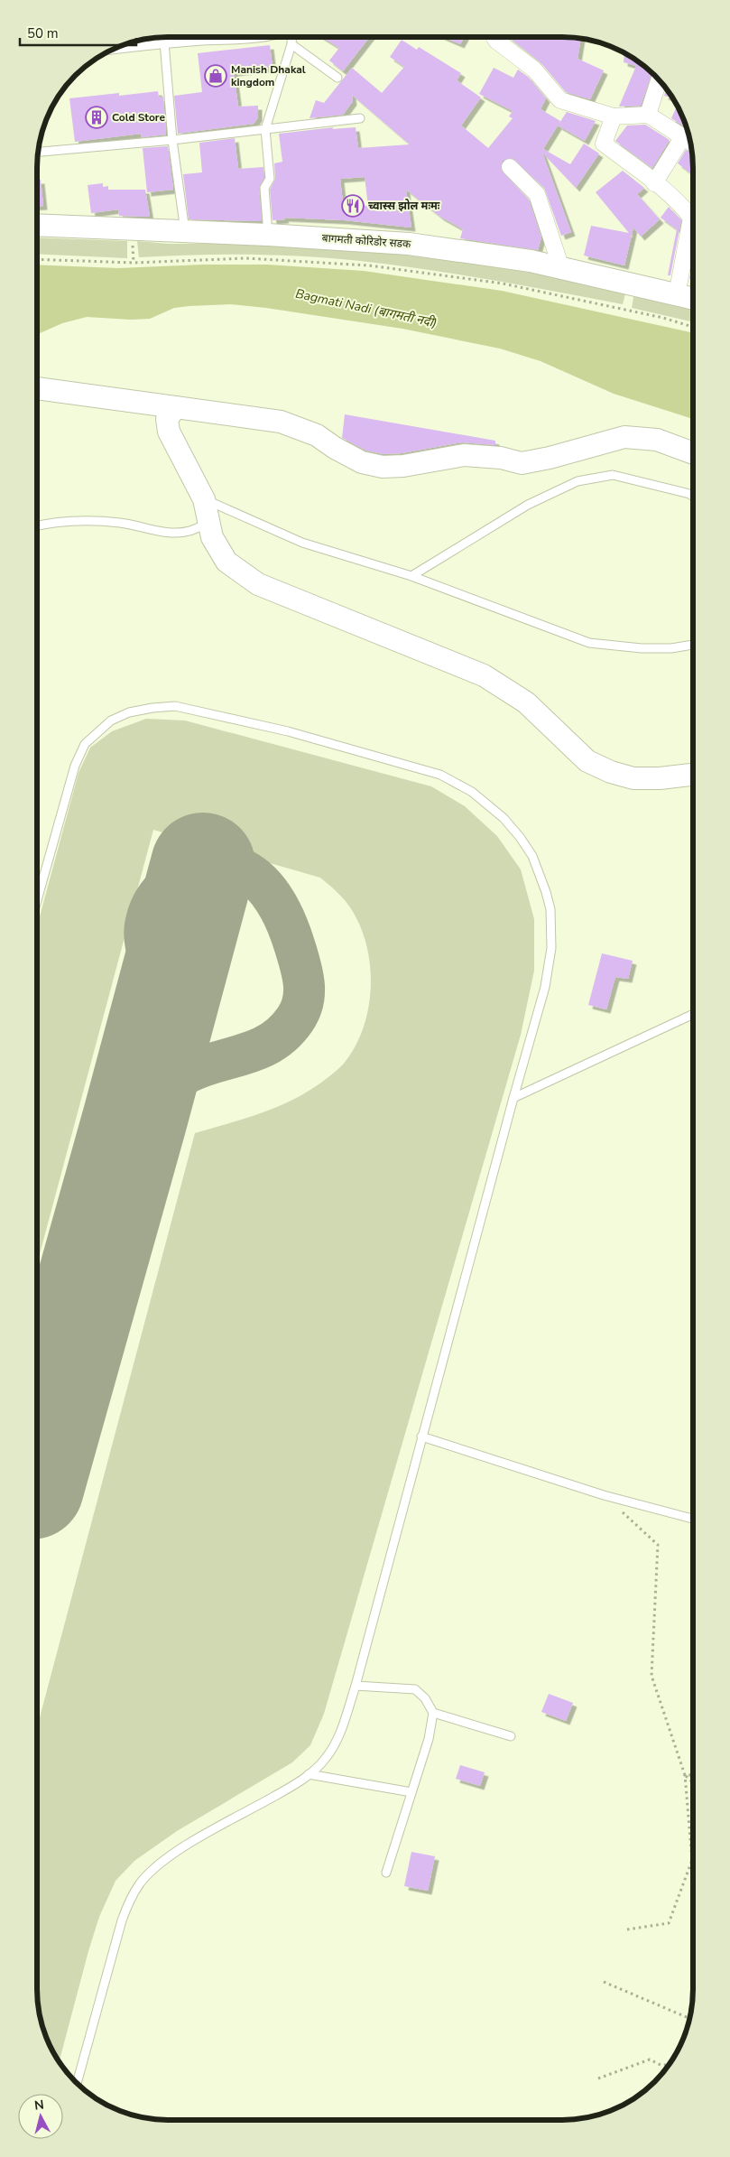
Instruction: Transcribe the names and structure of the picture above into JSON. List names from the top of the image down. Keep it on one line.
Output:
{"streets":{"main road":["बागमती कोरिडोर सडक"]},"water":["Bagmati Nadi (बागमती नदी)"],"places":{"shop":["Manish Dhakal kingdom"],"building":["Cold Store"],"restaurant":["च्वास्स झोल मःमः"]},"scale_bar":"50 m","north":"top"}
